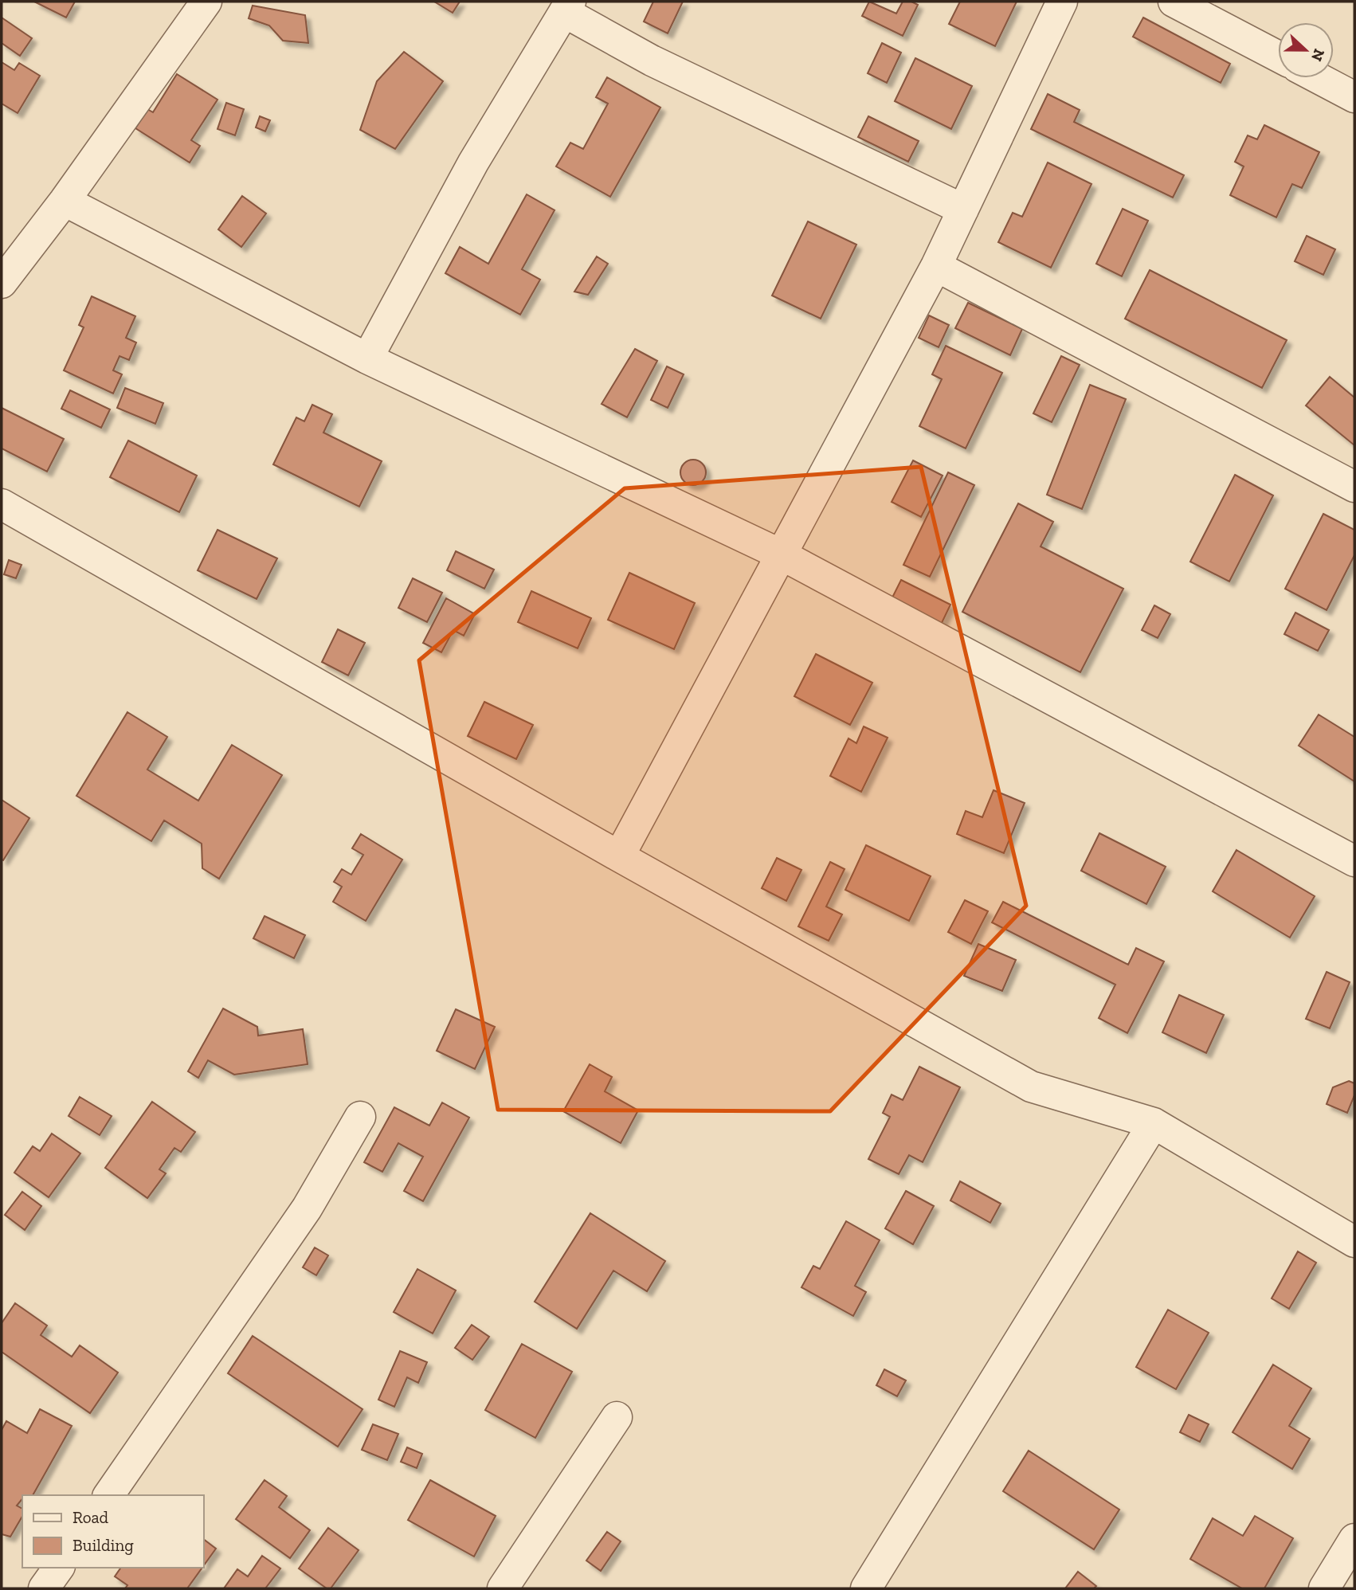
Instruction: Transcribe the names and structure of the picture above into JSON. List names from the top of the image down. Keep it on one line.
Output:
{"legend":["Road","Building"],"north":"right"}
